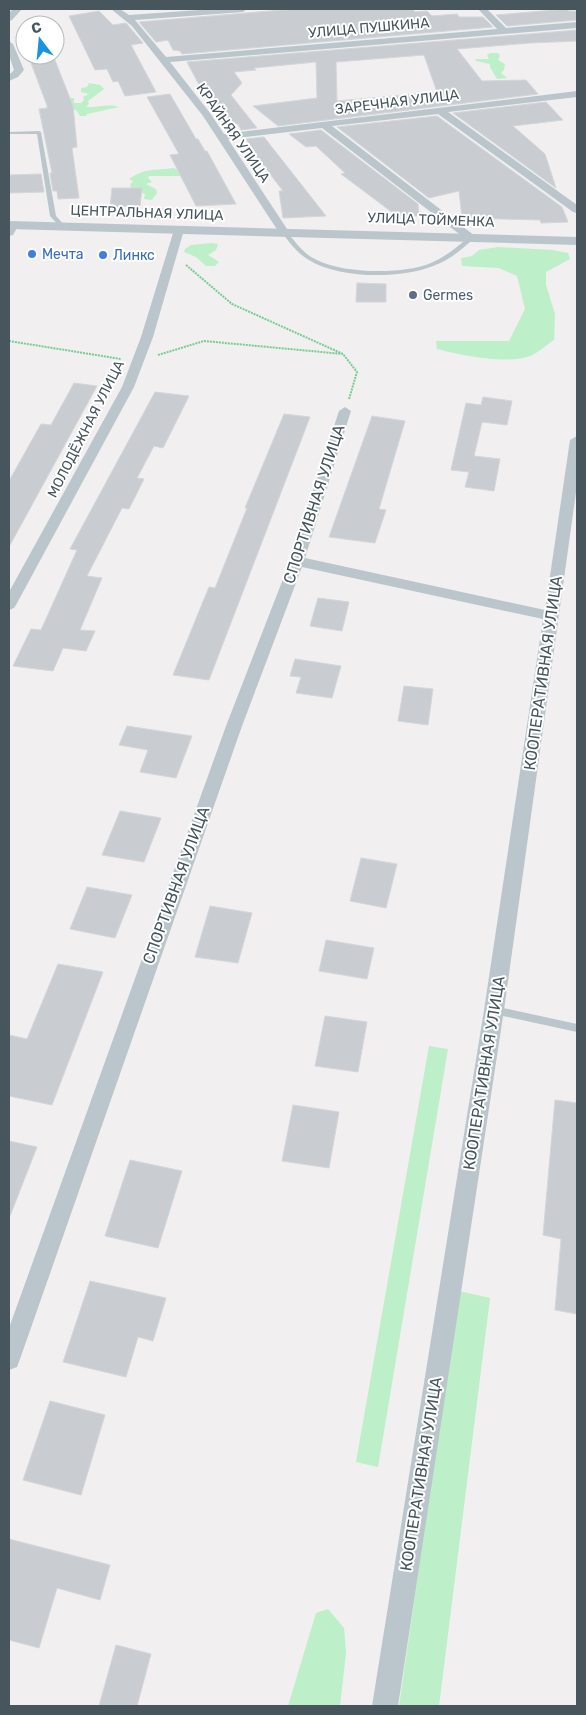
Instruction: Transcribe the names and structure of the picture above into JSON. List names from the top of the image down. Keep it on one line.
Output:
{"streets":{"street":["УЛИЦА ПУШКИНА","ЗАРЕЧНАЯ УЛИЦА","КРАЙНЯЯ УЛИЦА","ЦЕНТРАЛЬНАЯ УЛИЦА","УЛИЦА ТОЙМЕНКА","МОЛОДЁЖНАЯ УЛИЦА","СПОРТИВНАЯ УЛИЦА","КООПЕРАТИВНАЯ УЛИЦА"]},"crossings":[["УЛИЦА ПУШКИНА","КРАЙНЯЯ УЛИЦА"],["ЗАРЕЧНАЯ УЛИЦА","КРАЙНЯЯ УЛИЦА"],["КРАЙНЯЯ УЛИЦА","ЦЕНТРАЛЬНАЯ УЛИЦА"],["КРАЙНЯЯ УЛИЦА","УЛИЦА ТОЙМЕНКА"],["ЦЕНТРАЛЬНАЯ УЛИЦА","УЛИЦА ТОЙМЕНКА"],["ЦЕНТРАЛЬНАЯ УЛИЦА","МОЛОДЁЖНАЯ УЛИЦА"]],"places":["Мечта","Линкс","Germes"],"north":"top"}
